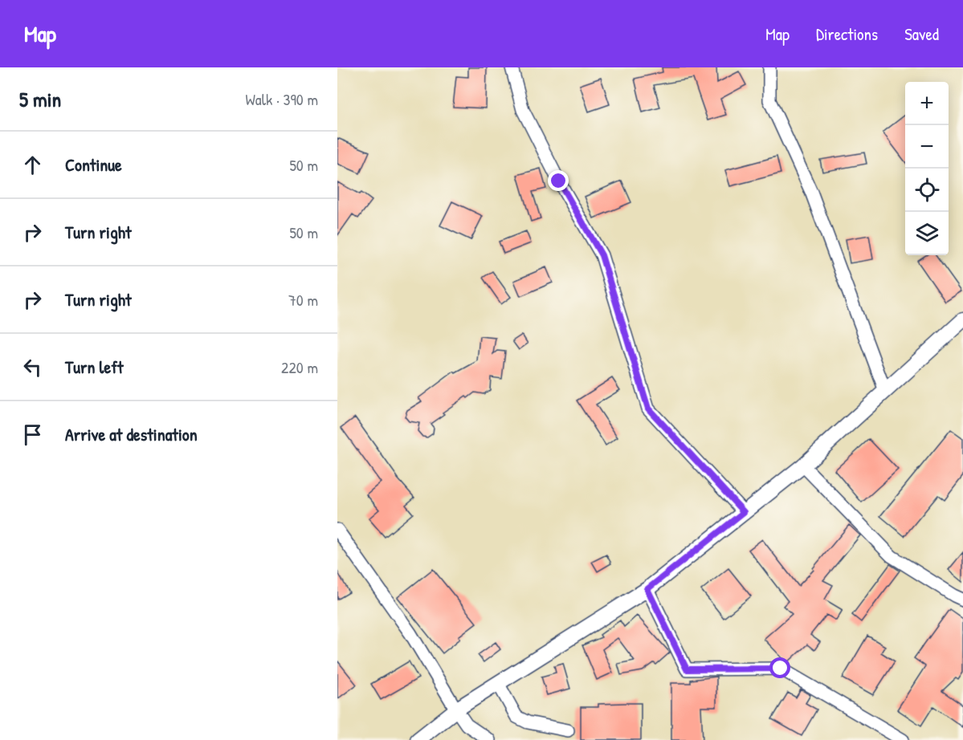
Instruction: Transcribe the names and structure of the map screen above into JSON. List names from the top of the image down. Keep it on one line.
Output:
{"page":{"header":"Map","nav":["Map","Directions","Saved"],"heading":["5 min","Walk · 390 m"],"map_buttons":["+","−"],"list":[["Continue","50 m"],["Turn right","50 m"],["Turn right","70 m"],["Turn left","220 m"],"Arrive at destination"]}}
